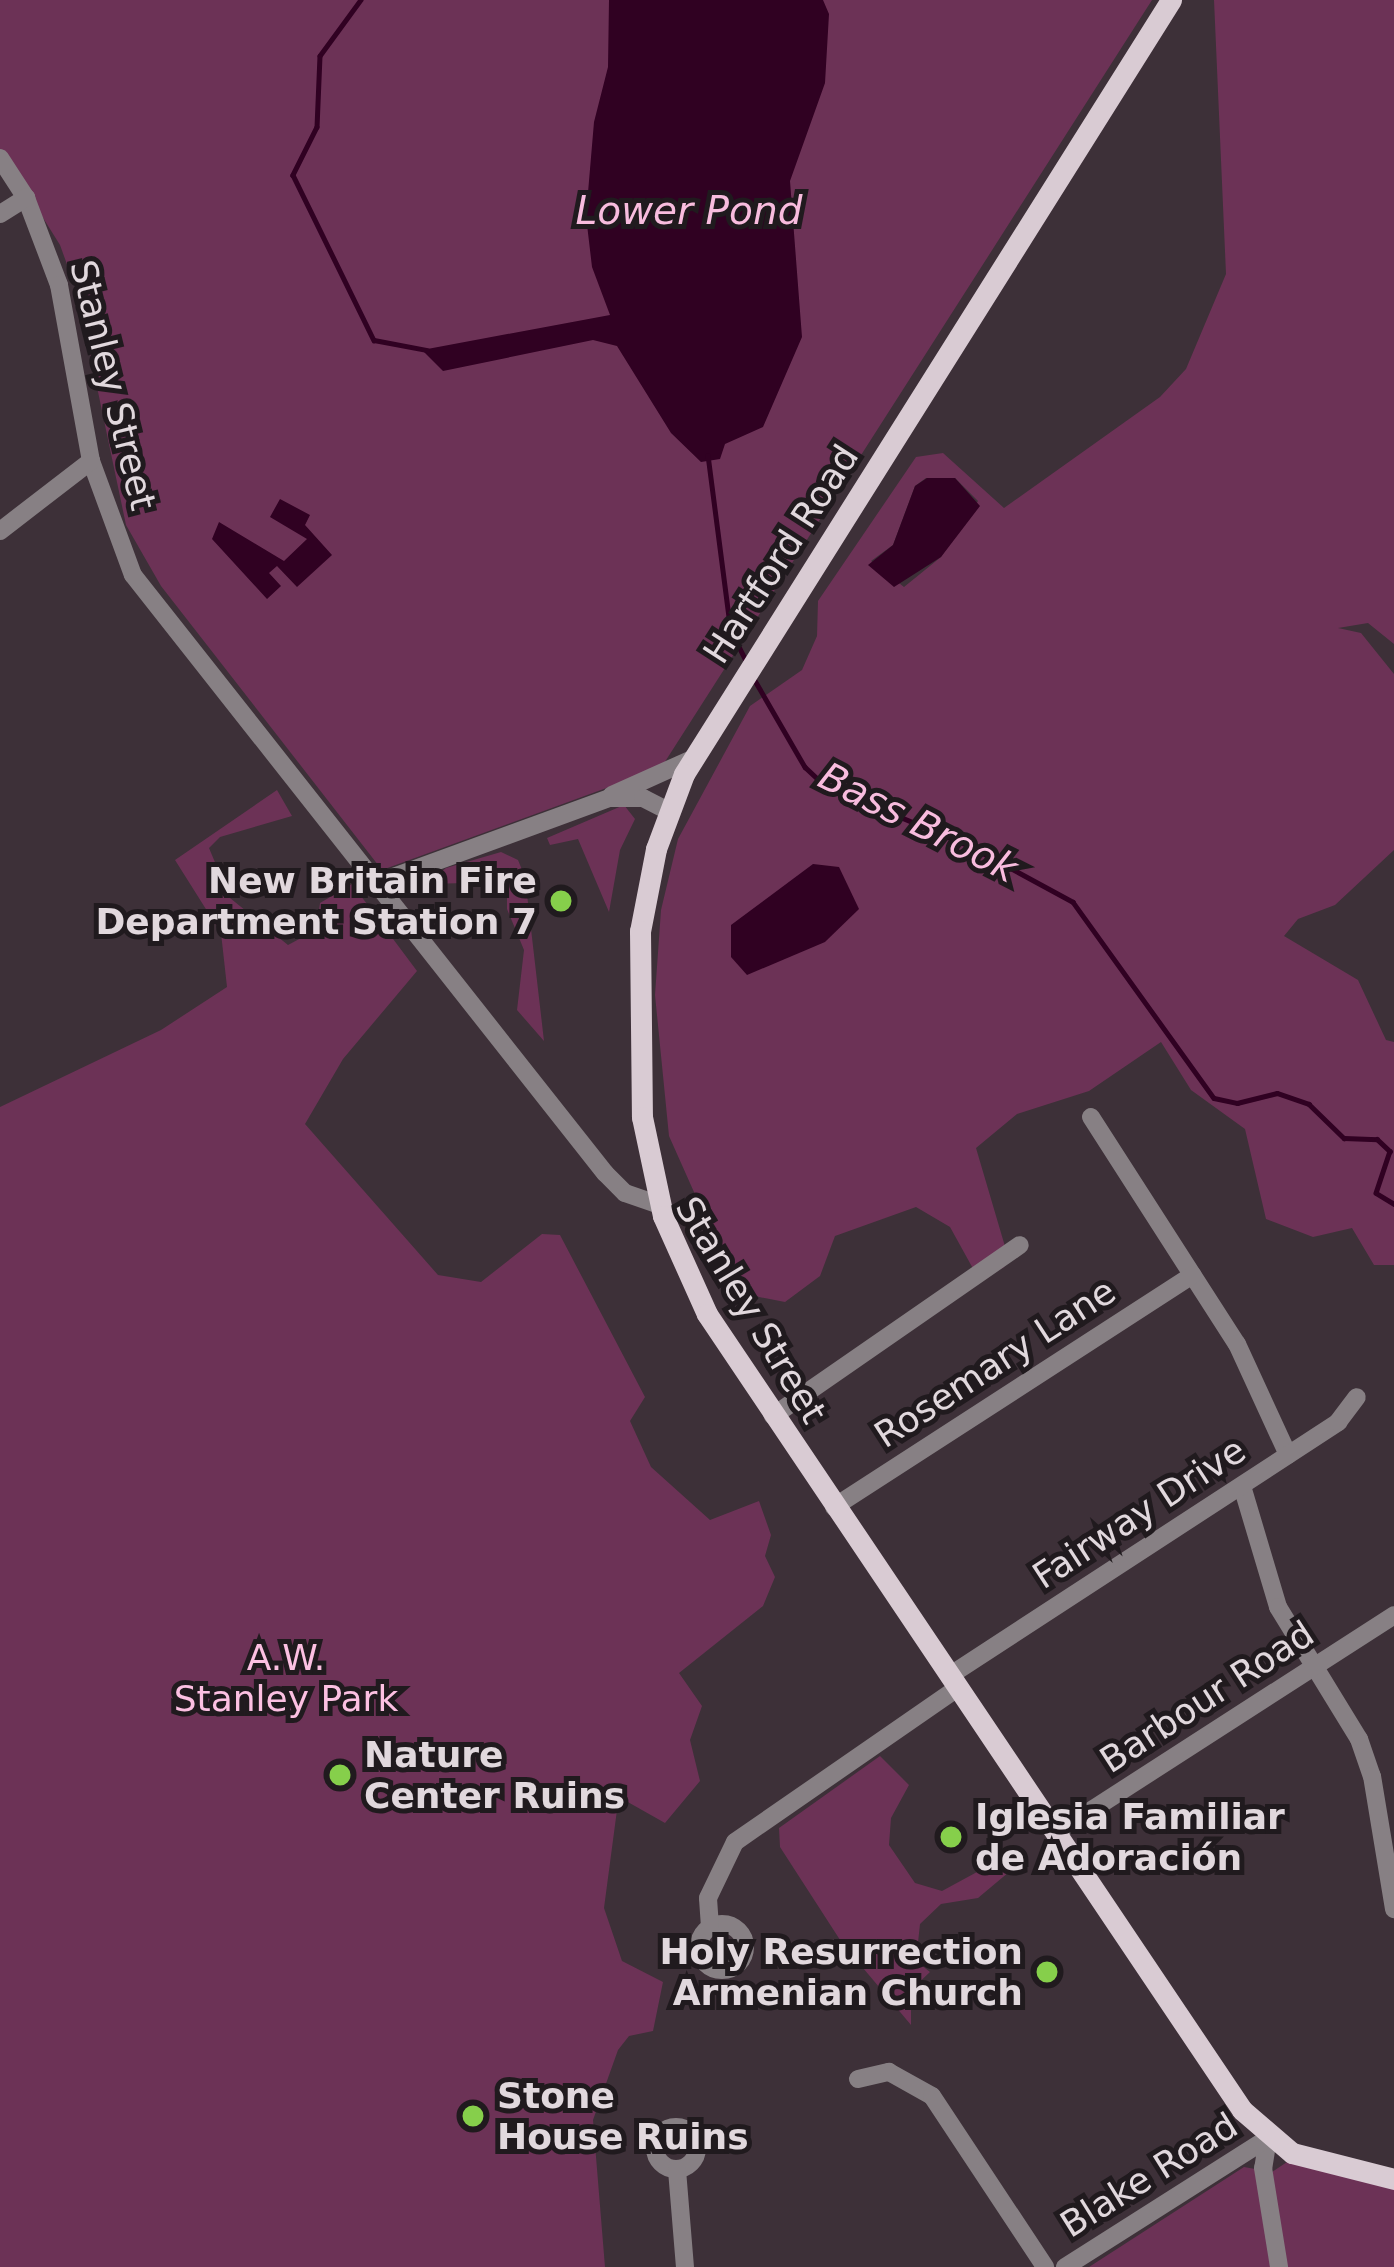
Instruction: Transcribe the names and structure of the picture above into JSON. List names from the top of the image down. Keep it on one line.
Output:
{"streets":{"main road":["Stanley Street","Hartford Road"],"street":["Rosemary Lane","Fairway Drive","Barbour Road","Blake Road"]},"crossings":[["Stanley Street","Hartford Road"],["Stanley Street","Rosemary Lane"],["Stanley Street","Fairway Drive"],["Stanley Street","Barbour Road"],["Stanley Street","Blake Road"]],"water":["Lower Pond","Bass Brook"],"parks":["A.W. Stanley Park"],"places":["New Britain Fire Department Station 7","Nature Center Ruins","Iglesia Familiar de Adoración","Holy Resurrection Armenian Church","Stone House Ruins"]}
